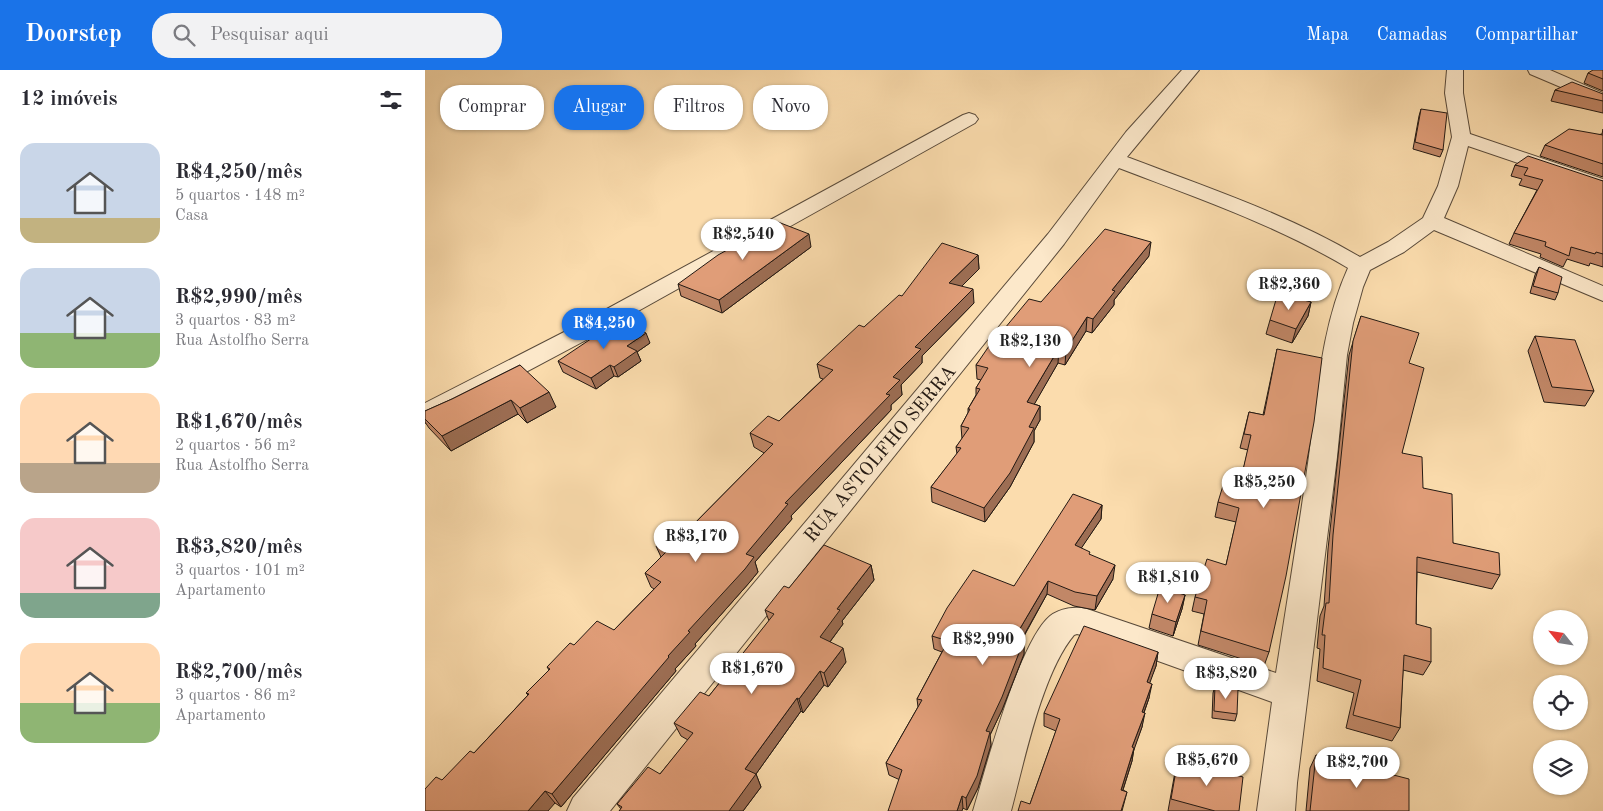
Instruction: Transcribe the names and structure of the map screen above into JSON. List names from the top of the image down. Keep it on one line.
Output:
{"streets":{"street":["RUA ASTOLFHO SERRA"]},"north":"top left","page":{"header":"Doorstep","search":"Pesquisar aqui","nav":["Mapa","Camadas","Compartilhar"],"heading":"12 imóveis","chip":["Comprar","Alugar","Filtros","Novo"],"list":[{"name":"R$4,250/mês","note":"5 quartos · 148 m² · Casa"},{"name":"R$2,990/mês","note":"3 quartos · 83 m² · Rua Astolfho Serra"},{"name":"R$1,670/mês","note":"2 quartos · 56 m² · Rua Astolfho Serra"},{"name":"R$3,820/mês","note":"3 quartos · 101 m² · Apartamento"},{"name":"R$2,700/mês","note":"3 quartos · 86 m² · Apartamento"}],"price":["R$2,540","R$2,360","R$4,250","R$2,130","R$5,250","R$3,170","R$1,810","R$2,990","R$1,670","R$3,820","R$5,670","R$2,700"]}}
